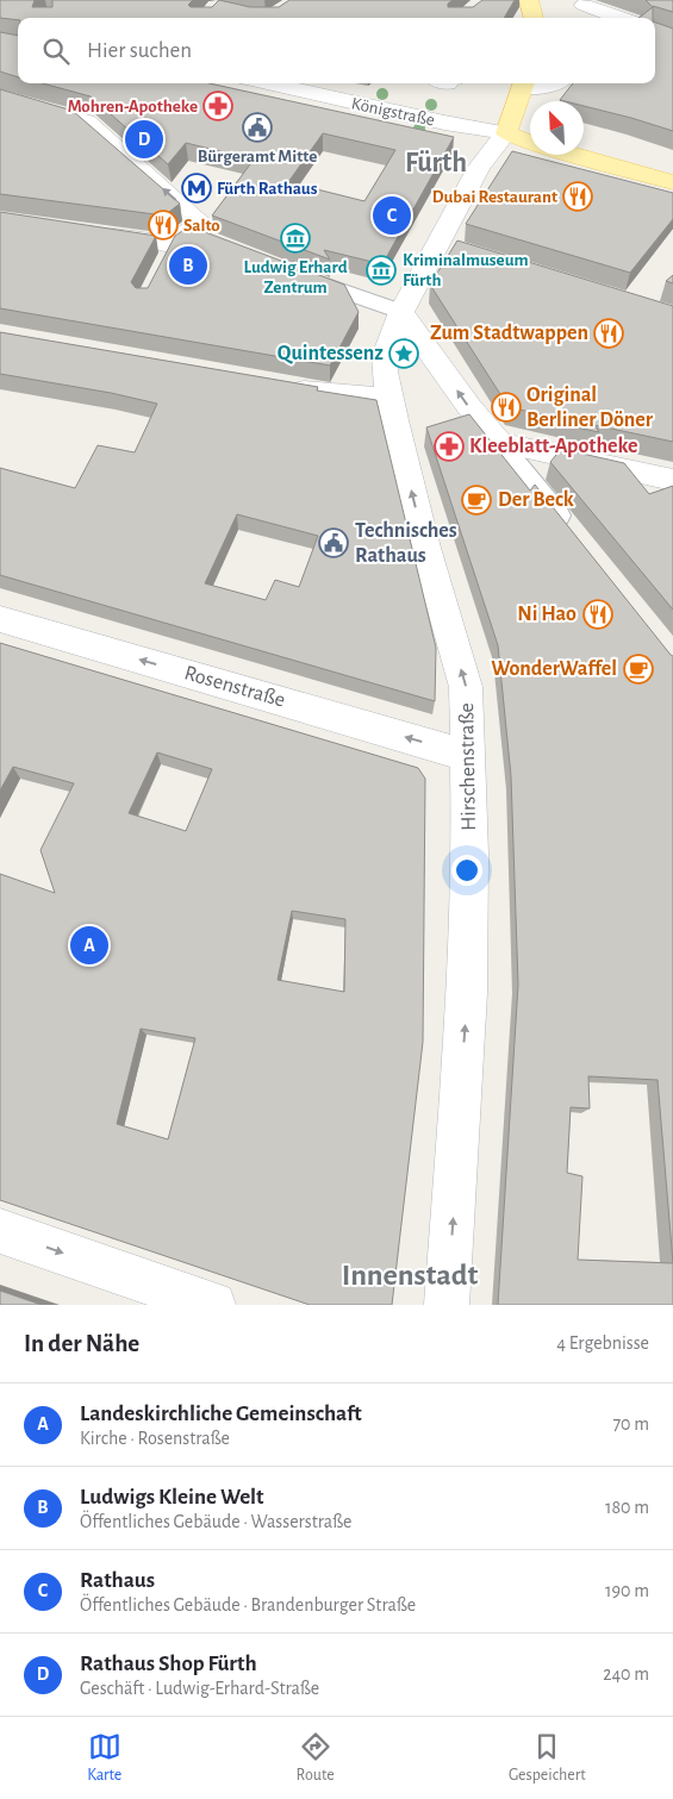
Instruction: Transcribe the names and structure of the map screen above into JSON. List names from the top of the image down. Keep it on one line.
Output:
{"streets":{"main road":["Königstraße"],"street":["Rosenstraße","Hirschenstraße"]},"crossings":[["Königstraße","Hirschenstraße"],["Rosenstraße","Hirschenstraße"]],"one_way":["Rosenstraße","Hirschenstraße"],"districts":["Fürth","Innenstadt"],"places":{"pharmacy":["Mohren-Apotheke","Kleeblatt-Apotheke"],"public building":["Bürgeramt Mitte","Technisches Rathaus"],"metro station":["Fürth Rathaus"],"restaurant":["Dubai Restaurant","Salto","Zum Stadtwappen","Original Berliner Döner","Ni Hao"],"museum":["Ludwig Erhard Zentrum","Kriminalmuseum Fürth"],"place":["Quintessenz"],"cafe":["Der Beck","WonderWaffel"]},"north":"top left","page":{"search":"Hier suchen","pins":["D","C","B","A"],"heading":["In der Nähe","4 Ergebnisse"],"list":[{"mark":"A","name":"Landeskirchliche Gemeinschaft","note":"Kirche · Rosenstraße","value":"70 m"},{"mark":"B","name":"Ludwigs Kleine Welt","note":"Öffentliches Gebäude · Wasserstraße","value":"180 m"},{"mark":"C","name":"Rathaus","note":"Öffentliches Gebäude · Brandenburger Straße","value":"190 m"},{"mark":"D","name":"Rathaus Shop Fürth","note":"Geschäft · Ludwig-Erhard-Straße","value":"240 m"}],"nav":["Karte","Route","Gespeichert"]}}
